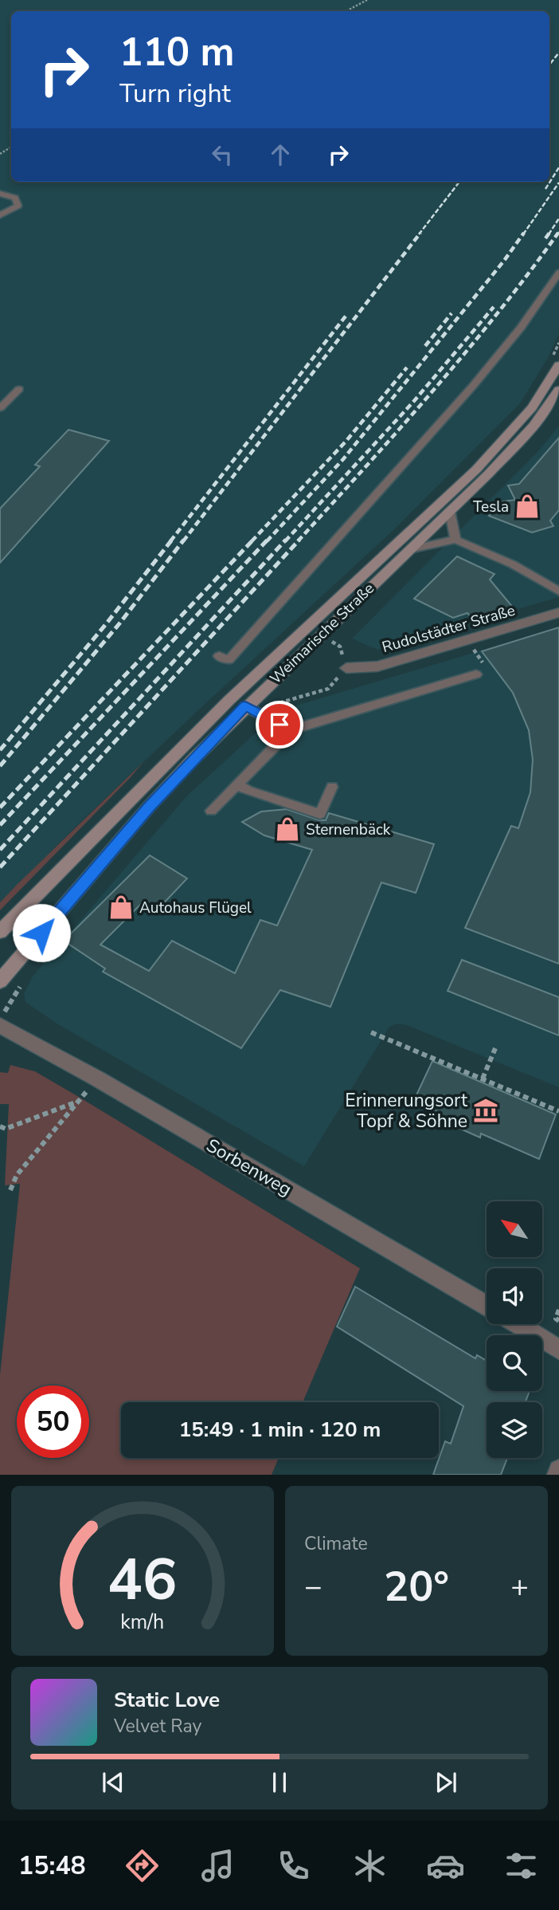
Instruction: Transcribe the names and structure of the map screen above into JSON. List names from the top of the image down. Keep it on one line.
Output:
{"streets":{"main road":["Weimarische Straße"],"street":["Rudolstädter Straße","Sorbenweg"]},"places":{"shop":["Tesla","Sternenbäck","Autohaus Flügel"],"museum":["Erinnerungsort Topf & Söhne"]},"north":"top left","page":{"turn":["110 m","Turn right"],"limit":"50","trip":"15:49 · 1 min · 120 m","tile":"Climate","heat":["−","20°","+"],"song":["Static Love","Velvet Ray"],"tabs":"15:48","gauge":["46","km/h"]}}
